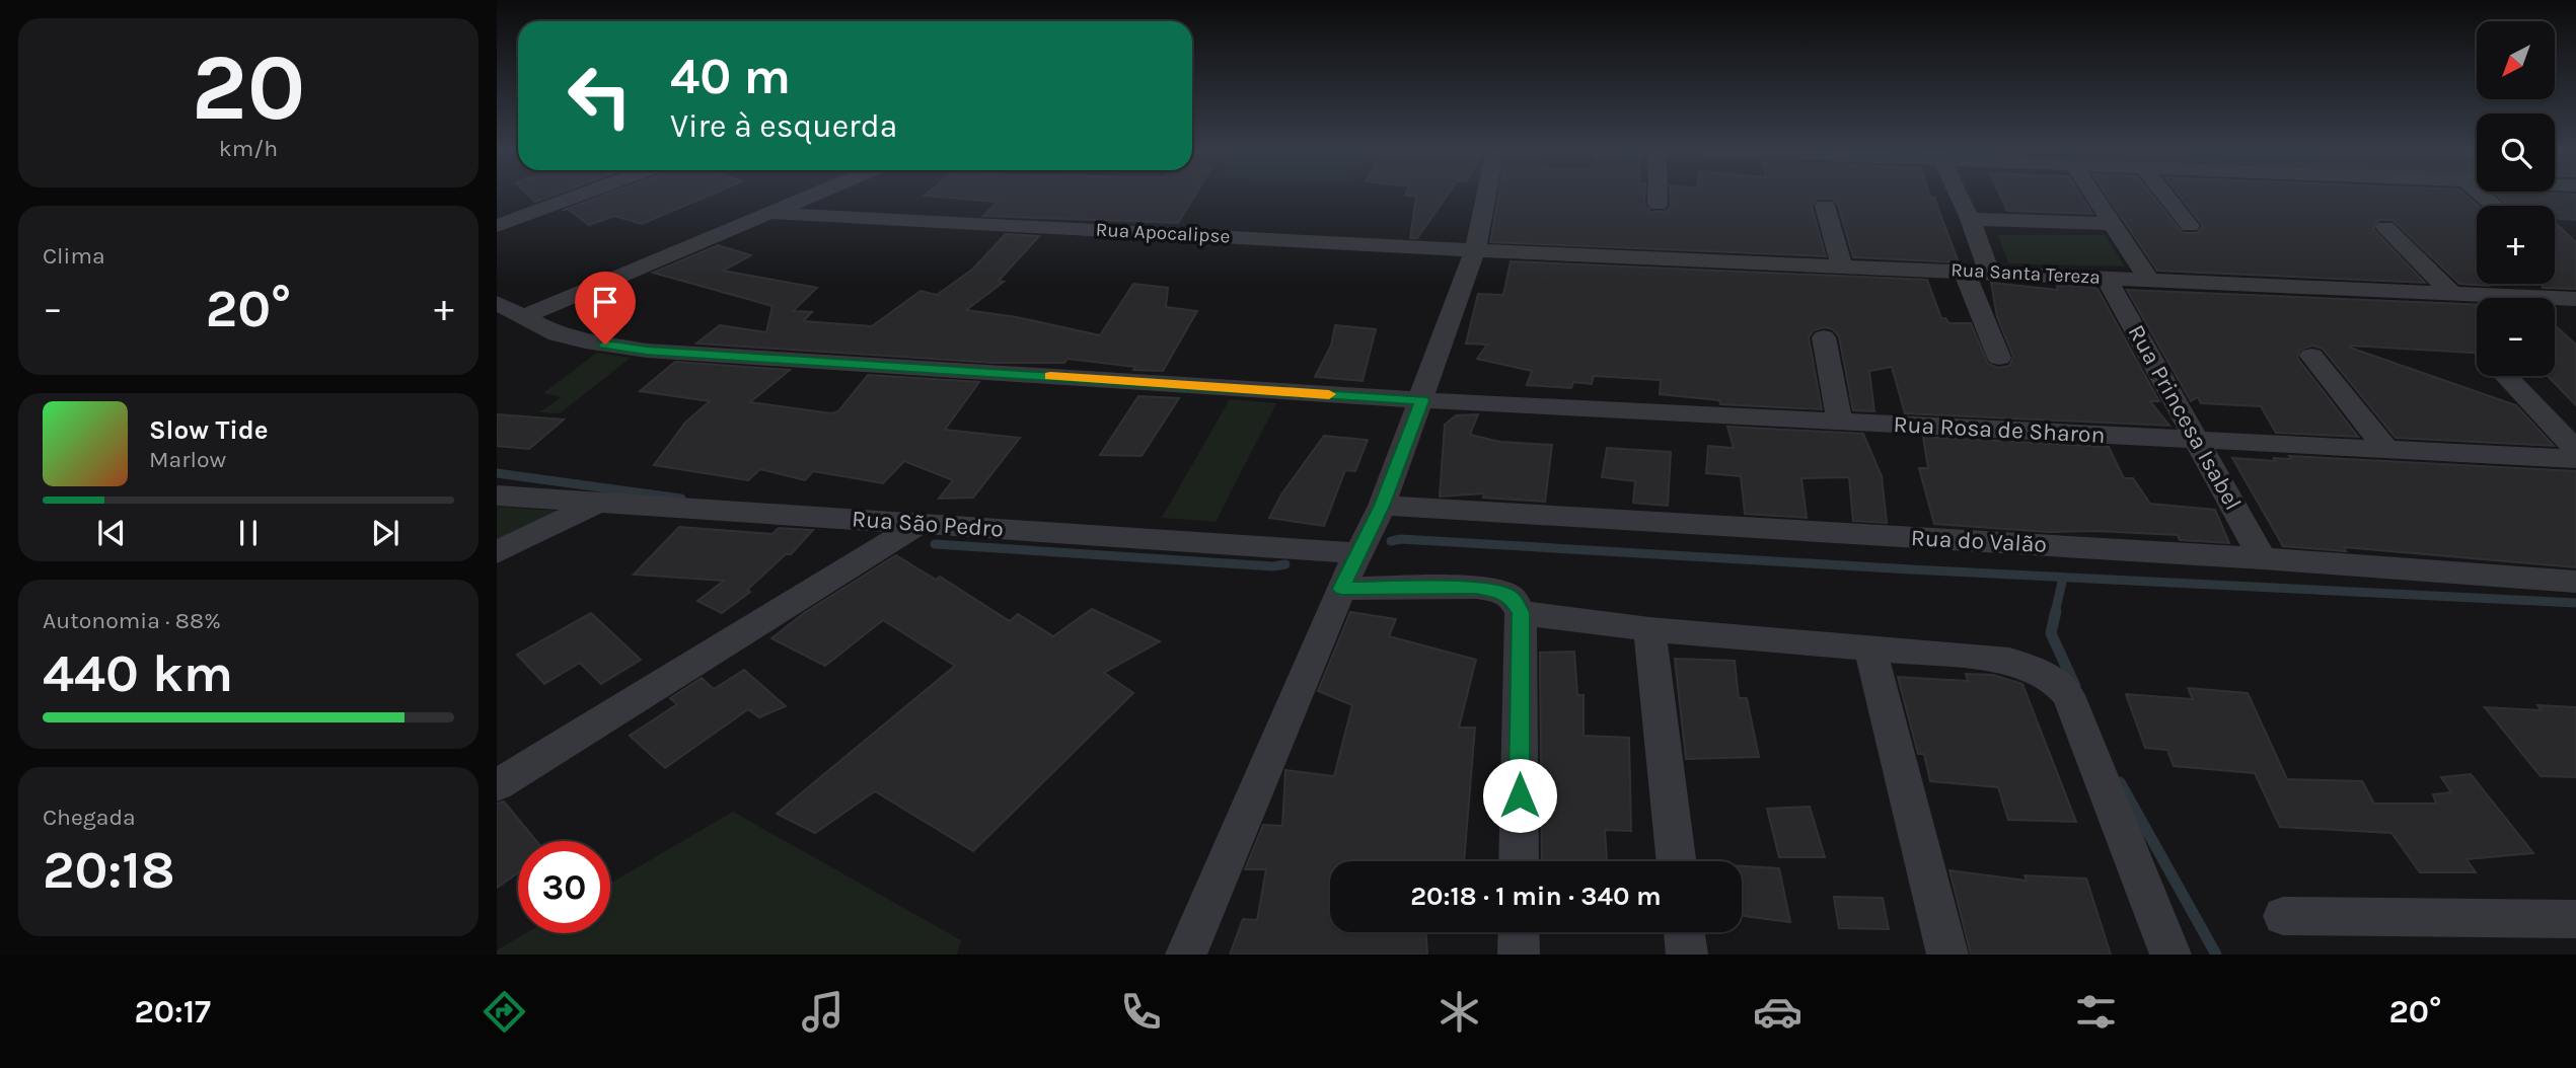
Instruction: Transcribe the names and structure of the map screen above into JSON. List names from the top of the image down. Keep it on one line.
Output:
{"streets":{"street":["Rua Apocalipse","Rua Santa Tereza","Rua Princesa Isabel","Rua Rosa de Sharon","Rua São Pedro","Rua do Valão"]},"crossings":[["Rua Apocalipse","Rua Santa Tereza"],["Rua Santa Tereza","Rua Princesa Isabel"],["Rua Princesa Isabel","Rua Rosa de Sharon"],["Rua Princesa Isabel","Rua do Valão"]],"north":"bottom left","page":{"tile":[["20","km/h"],"Clima",["Autonomia · 88%","440 km"],["Chegada","20:18"]],"map_buttons":["+","−"],"turn":["40 m","Vire à esquerda"],"heat":["−","20°","+"],"song":["Slow Tide","Marlow"],"limit":"30","trip":"20:18 · 1 min · 340 m","tabs":["20:17","20°"]}}
